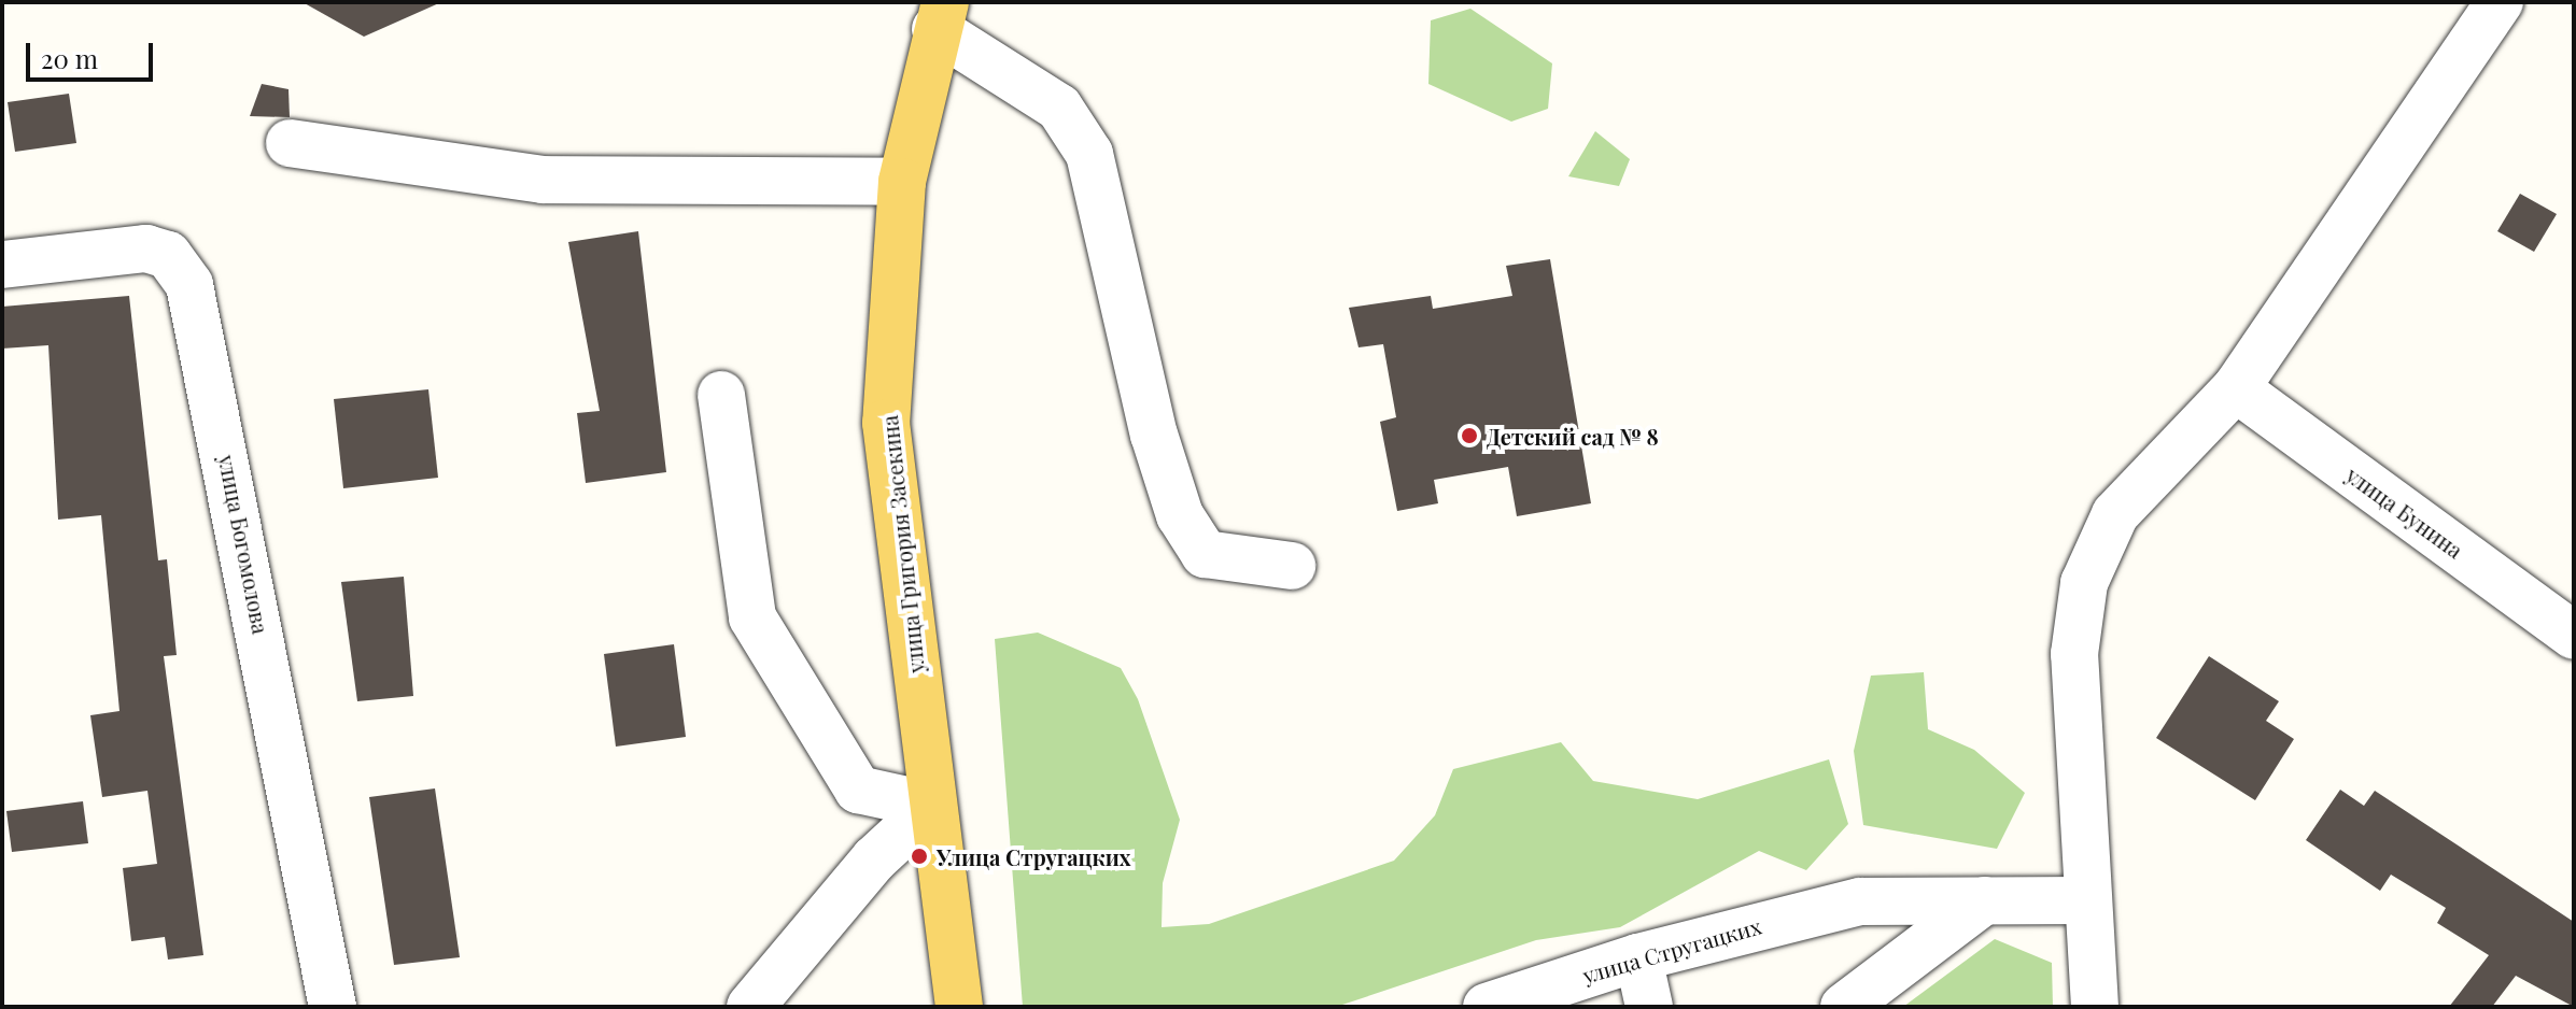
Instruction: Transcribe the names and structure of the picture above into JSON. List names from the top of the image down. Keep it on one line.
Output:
{"streets":{"main road":["улица Григория Засекина"],"street":["улица Бунина","улица Богомолова","улица Стругацких"]},"places":["Детский сад № 8","Улица Стругацких"],"scale_bar":"20 m"}
